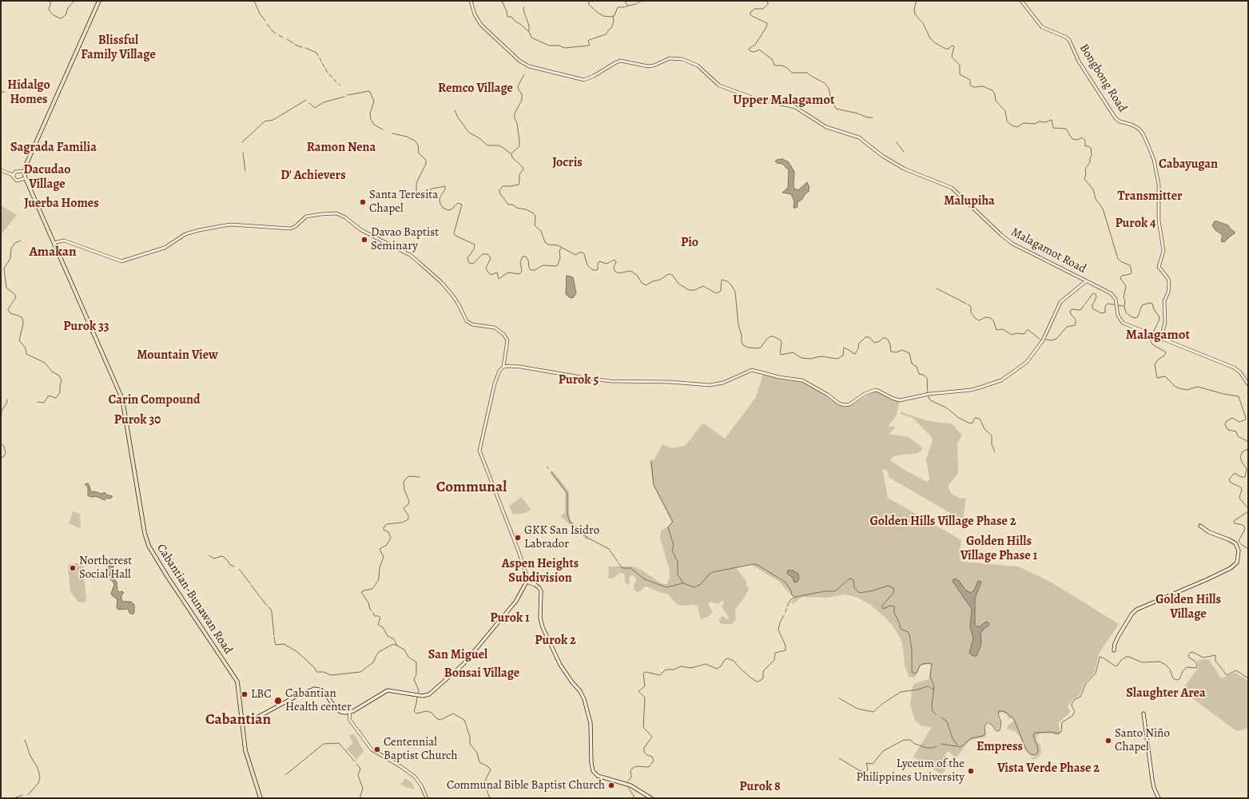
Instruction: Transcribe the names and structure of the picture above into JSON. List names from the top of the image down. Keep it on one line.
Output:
{"streets":{"main road":["Cabantian-Bunawan Road"],"street":["Bongbong Road","Malagamot Road"]},"crossings":[["Bongbong Road","Malagamot Road"]],"districts":["Blissful Family Village","Hidalgo Homes","Remco Village","Upper Malagamot","Sagrada Familia","Ramon Nena","Jocris","Cabayugan","Dacudao Village","D' Achievers","Transmitter","Malupiha","Juerba Homes","Purok 4","Pio","Amakan","Purok 33","Malagamot","Mountain View","Purok 5","Carin Compound","Purok 30","Communal","Golden Hills Village Phase 2","Golden Hills Village Phase 1","Aspen Heights Subdivision","Golden Hills Village","Purok 1","Purok 2","San Miguel","Bonsai Village","Slaughter Area","Cabantian","Empress","Vista Verde Phase 2","Purok 8"],"places":["Santa Teresita Chapel","Davao Baptist Seminary","GKK San Isidro Labrador","Northcrest Social Hall","LBC","Cabantian Health center","Santo Niño Chapel","Centennial Baptist Church","Lyceum of the Philippines University","Communal Bible Baptist Church"]}
